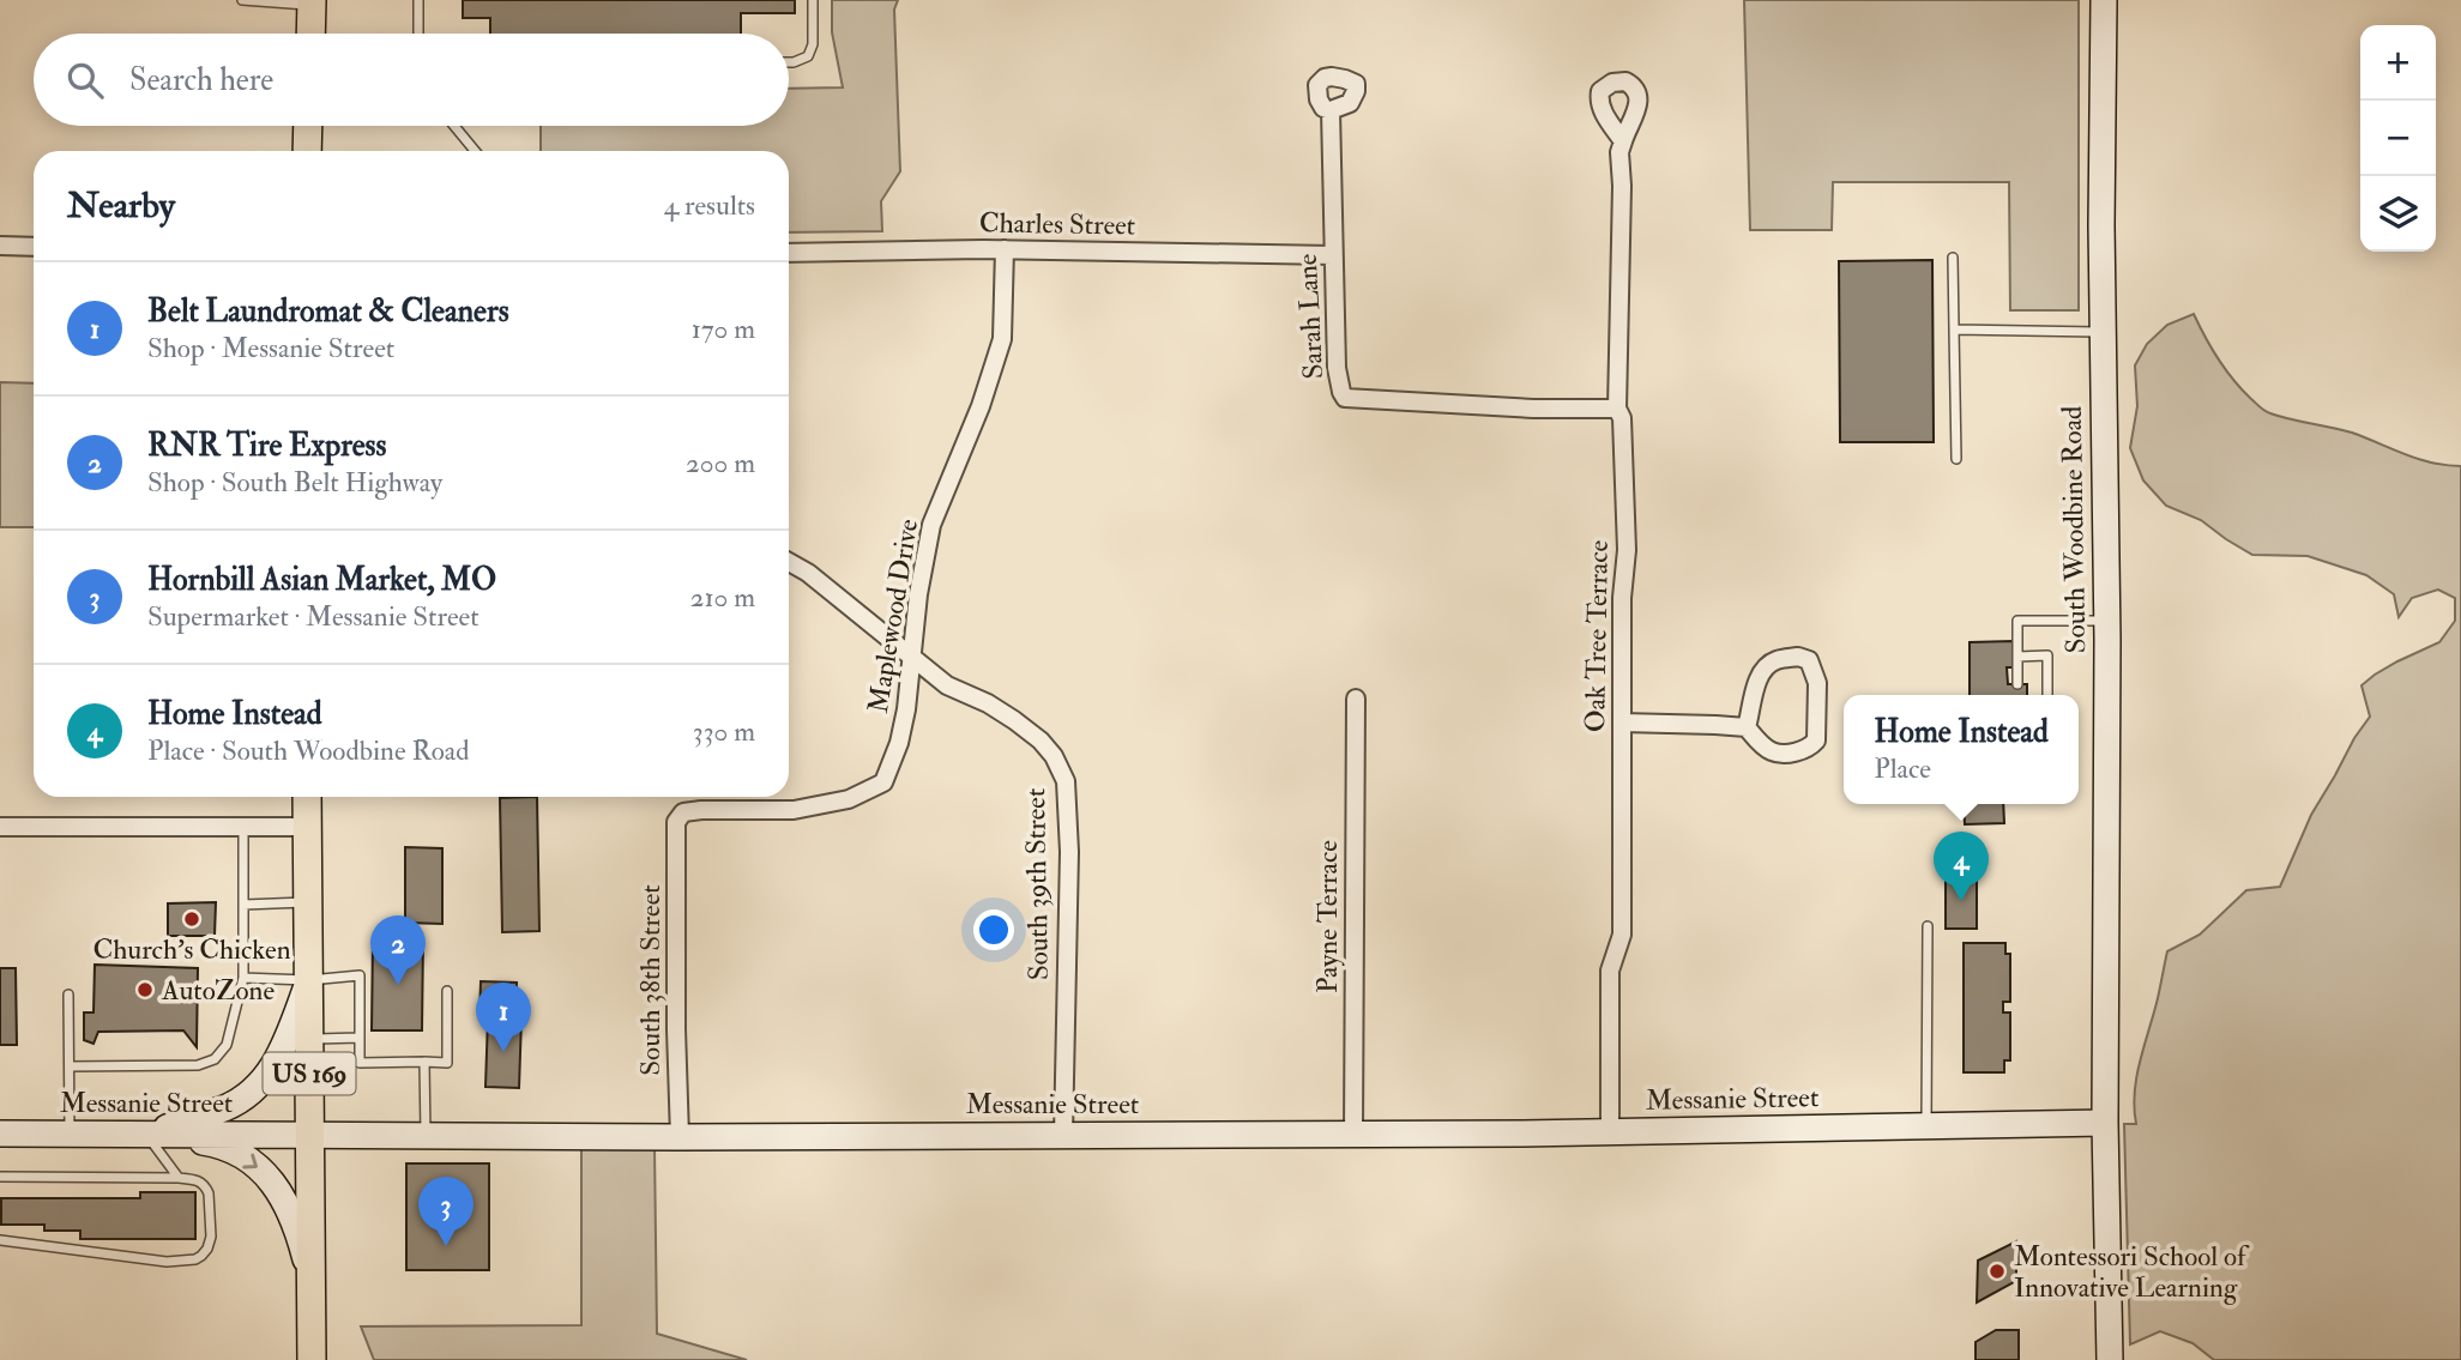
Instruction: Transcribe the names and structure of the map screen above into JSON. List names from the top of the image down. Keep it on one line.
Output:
{"streets":{"main road":["US 169"],"street":["Charles Street","Sarah Lane","South Woodbine Road","Maplewood Drive","Oak Tree Terrace","South 39th Street","Payne Terrace","South 38th Street","Messanie Street"]},"crossings":[["Charles Street","Sarah Lane"],["Charles Street","Maplewood Drive"],["Sarah Lane","Oak Tree Terrace"],["South Woodbine Road","Messanie Street"],["Maplewood Drive","South 39th Street"],["Maplewood Drive","South 38th Street"],["Oak Tree Terrace","Messanie Street"],["South 39th Street","Messanie Street"],["Payne Terrace","Messanie Street"],["South 38th Street","Messanie Street"],["US 169","Messanie Street"]],"places":["Church's Chicken","AutoZone","Montessori School of Innovative Learning"],"page":{"map_buttons":["+","−"],"search":"Search here","heading":["Nearby","4 results"],"list":[{"mark":"1","name":"Belt Laundromat & Cleaners","note":"Shop · Messanie Street","value":"170 m"},{"mark":"2","name":"RNR Tire Express","note":"Shop · South Belt Highway","value":"200 m"},{"mark":"3","name":"Hornbill Asian Market, MO","note":"Supermarket · Messanie Street","value":"210 m"},{"mark":"4","name":"Home Instead","note":"Place · South Woodbine Road","value":"330 m"}],"popup":["Home Instead","Place"],"pins":["4","2","1","3"]}}
